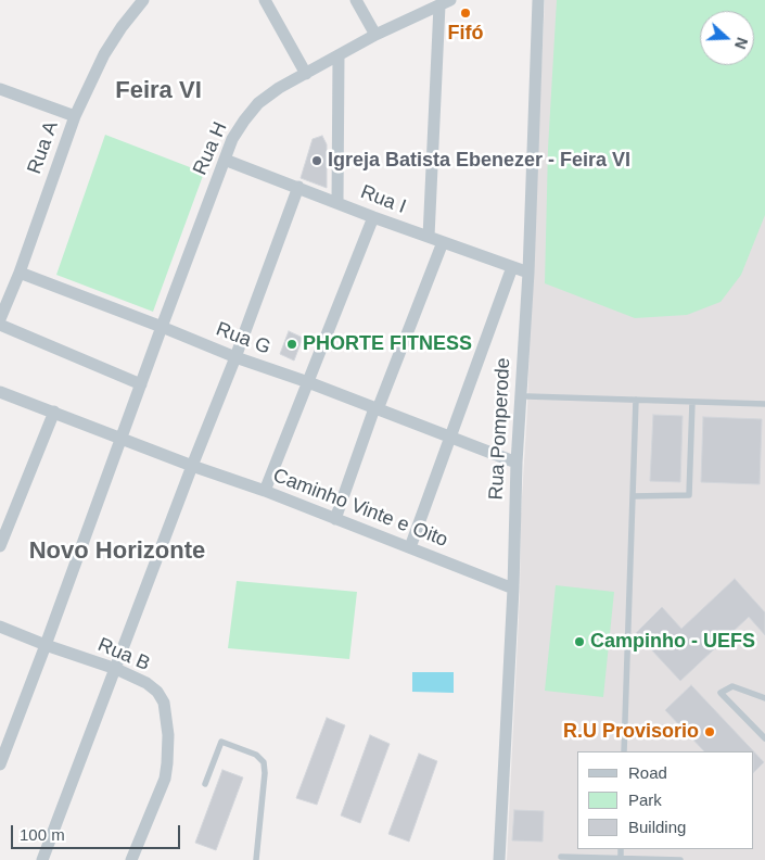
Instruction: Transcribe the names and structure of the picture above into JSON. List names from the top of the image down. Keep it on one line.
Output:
{"streets":{"street":["Rua A","Rua H","Rua I","Rua G","Rua Pomperode","Caminho Vinte e Oito","Rua B"]},"crossings":[["Rua A","Rua G"],["Rua H","Rua I"],["Rua H","Rua G"],["Rua H","Caminho Vinte e Oito"],["Rua H","Rua B"],["Rua I","Rua Pomperode"],["Rua G","Rua Pomperode"],["Rua Pomperode","Caminho Vinte e Oito"]],"districts":["Feira VI","Novo Horizonte"],"places":["Fifó","Igreja Batista Ebenezer - Feira VI","PHORTE FITNESS","Campinho - UEFS","R.U Provisorio"],"legend":["Road","Park","Building"],"scale_bar":"100 m","north":"right"}
